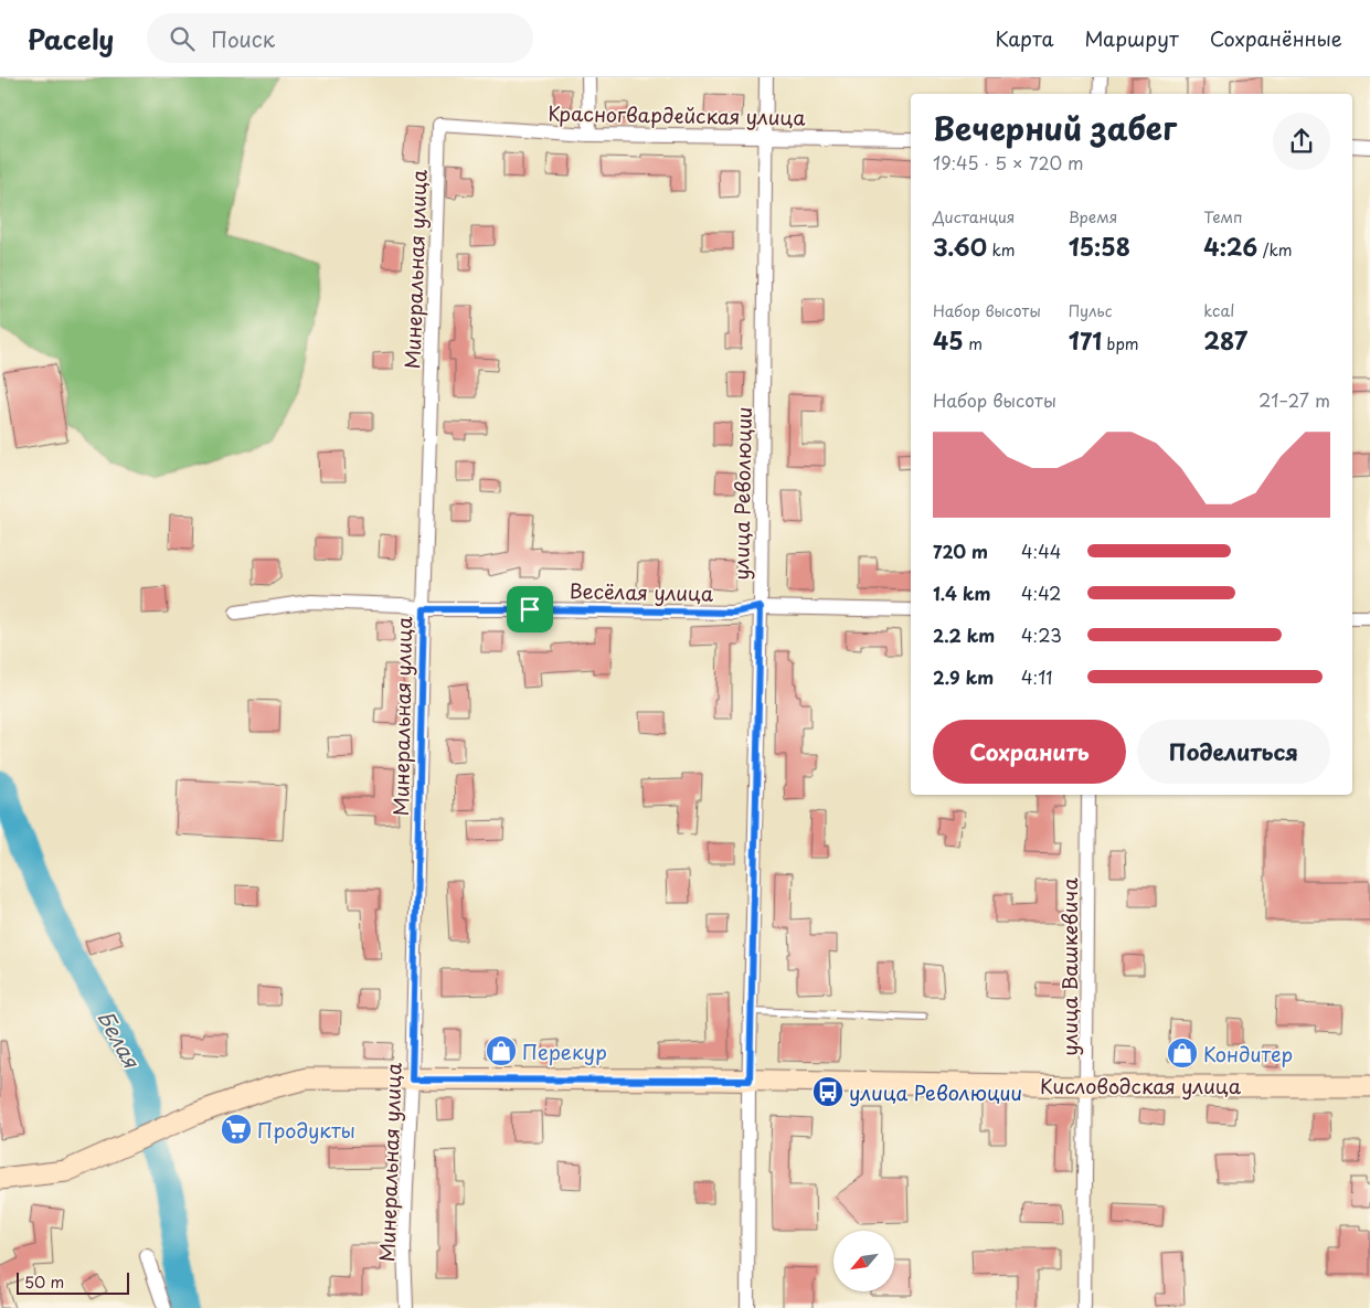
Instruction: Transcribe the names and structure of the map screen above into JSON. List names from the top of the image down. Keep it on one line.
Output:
{"streets":{"main road":["Кисловодская улица"],"street":["Красногвардейская улица","Минеральная улица","улица Революции","Весёлая улица","улица Вашкевича"]},"crossings":[["Красногвардейская улица","Минеральная улица"],["Красногвардейская улица","улица Революции"],["Минеральная улица","Весёлая улица"],["Минеральная улица","Кисловодская улица"],["улица Революции","Весёлая улица"],["улица Революции","Кисловодская улица"],["улица Вашкевича","Кисловодская улица"]],"water":["Белая"],"places":{"shop":["Перекур","Кондитер"],"bus stop":["улица Революции"],"supermarket":["Продукты"]},"scale_bar":"50 m","north":"bottom left","page":{"header":"Pacely","search":"Поиск","nav":["Карта","Маршрут","Сохранённые"],"heading":["Вечерний забег","19:45 · 5 × 720 m"],"stats":[["Дистанция","3.60 km"],["Время","15:58"],["Темп","4:26 /km"],["Набор высоты","45 m"],["Пульс","171 bpm"],["kcal","287"]],"chart":["Набор высоты","21–27 m"],"list":[{"name":"720 m","note":"4:44"},{"name":"1.4 km","note":"4:42"},{"name":"2.2 km","note":"4:23"},{"name":"2.9 km","note":"4:11"}],"buttons":["Сохранить","Поделиться"],"scale":"50 m"}}
